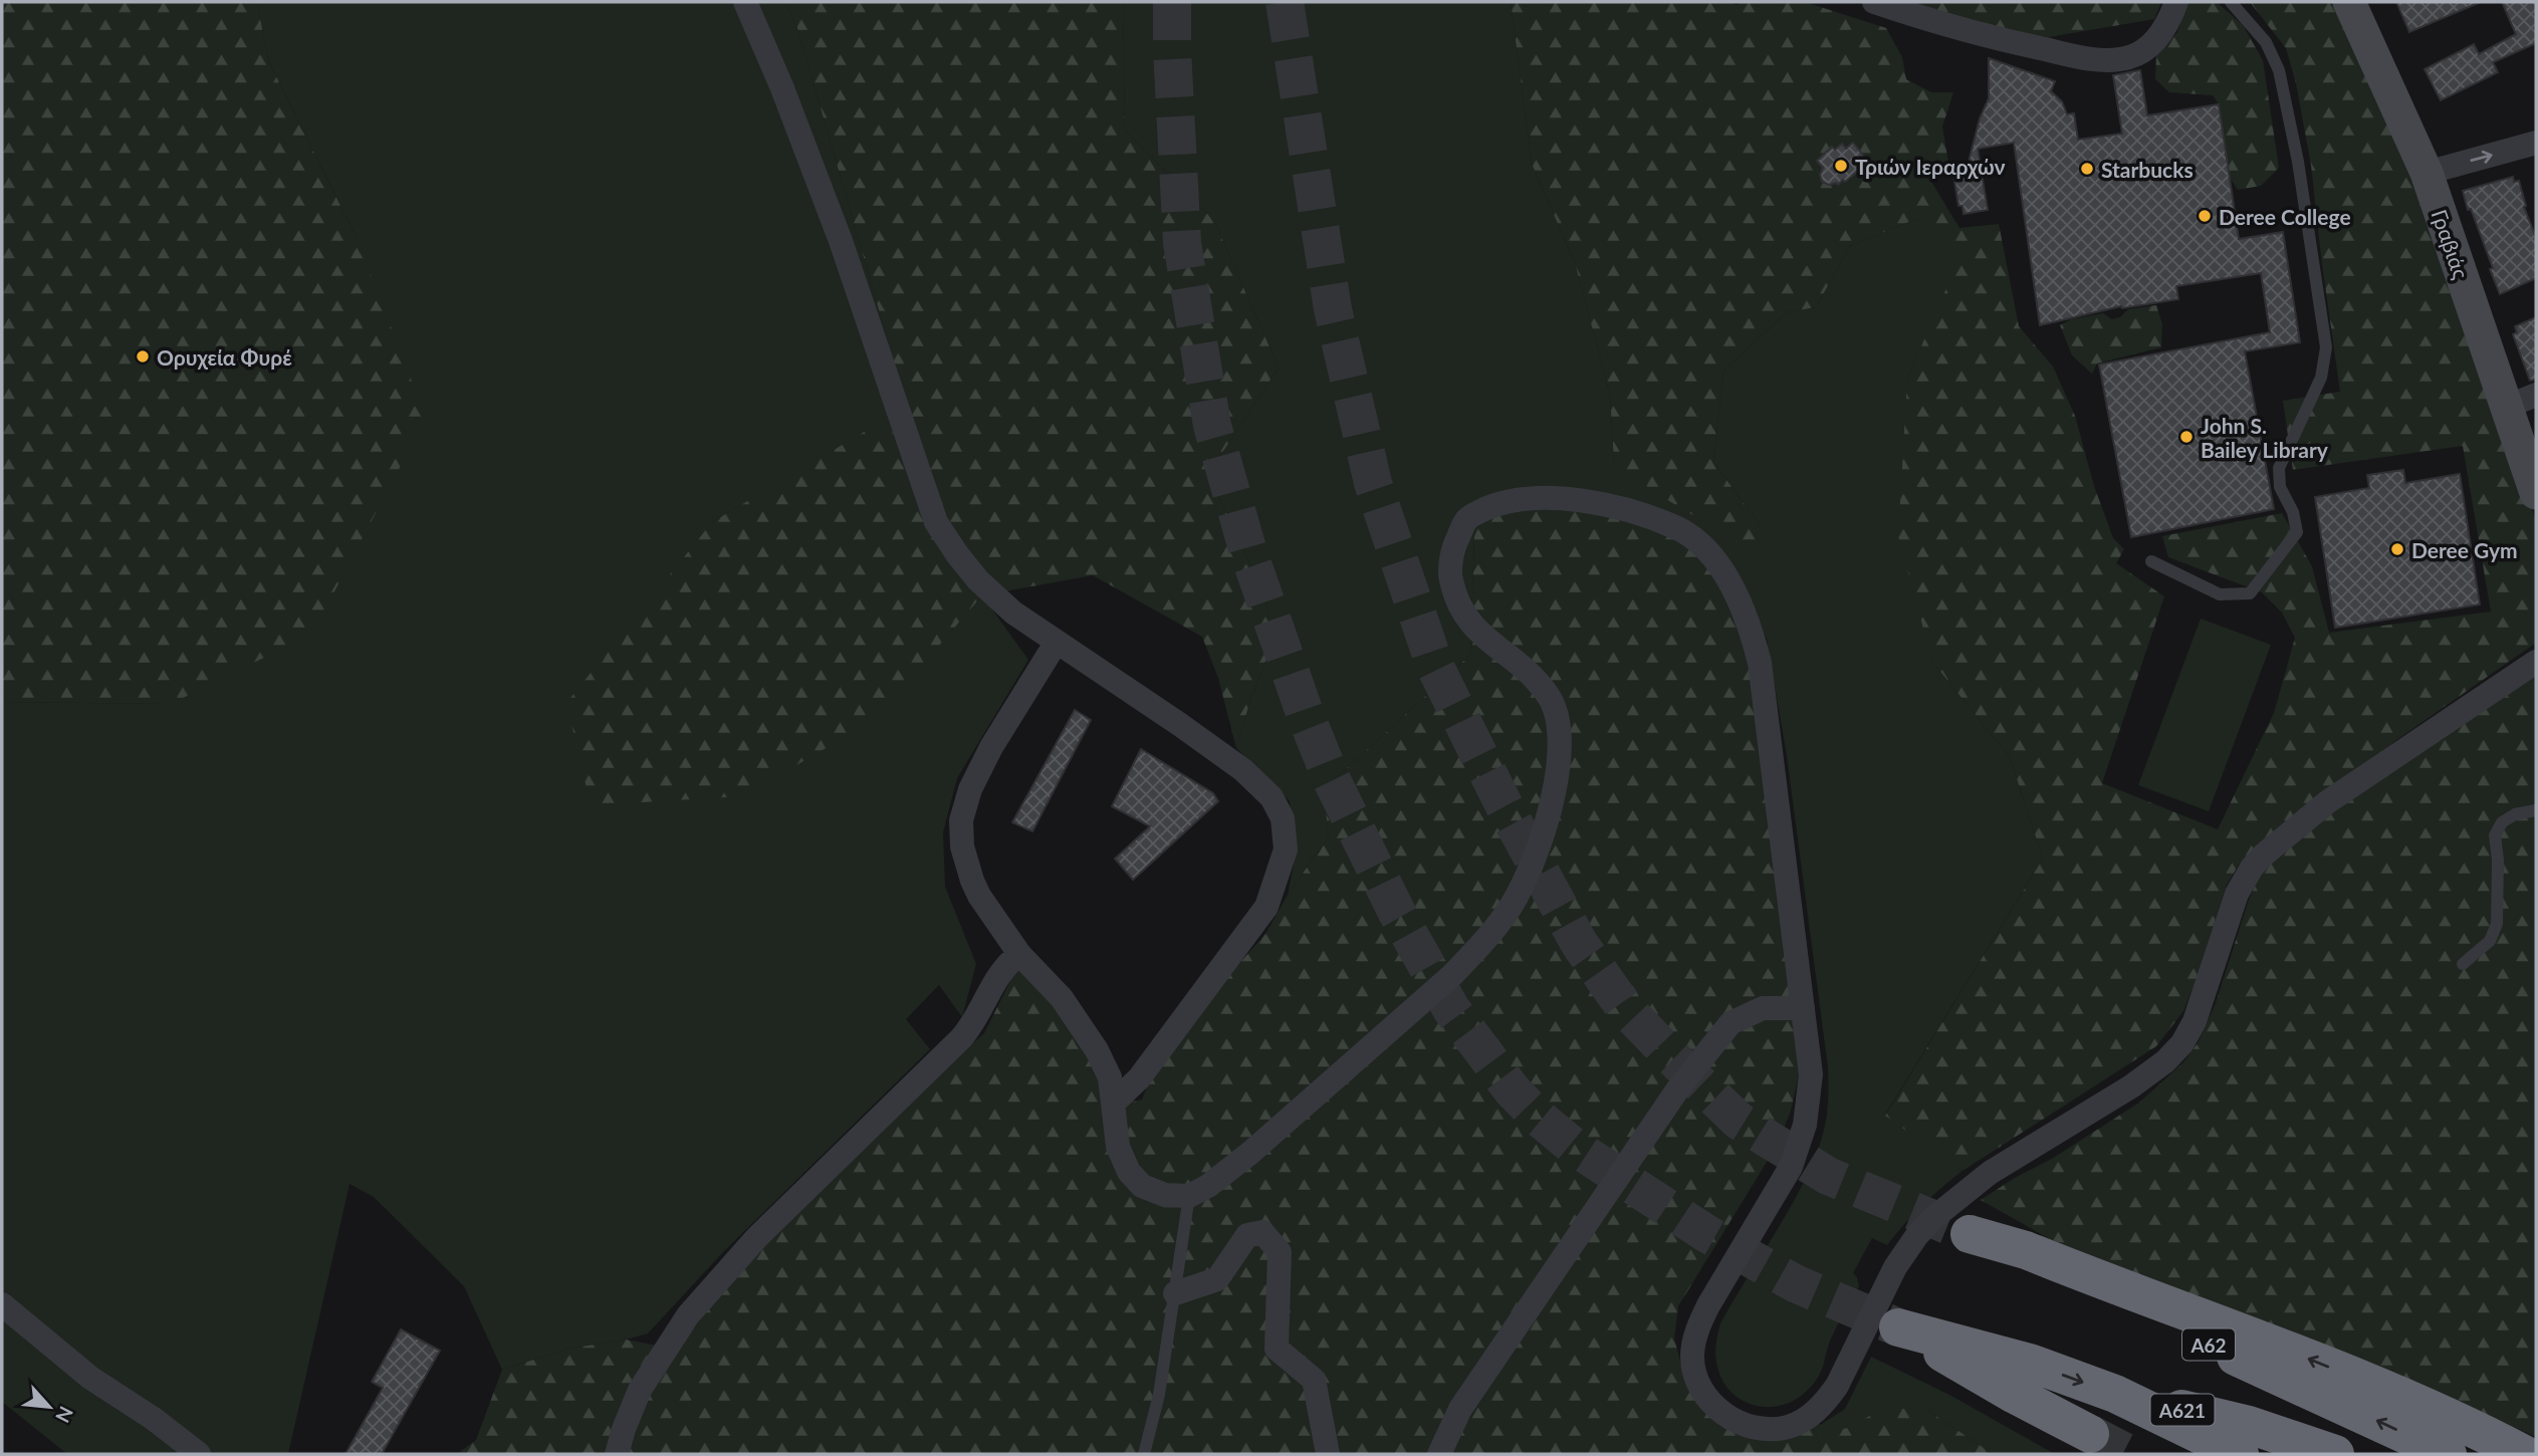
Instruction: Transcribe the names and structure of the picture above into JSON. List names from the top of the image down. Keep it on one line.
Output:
{"streets":{"highway":["Α62","Α621"],"street":["Γραβιάς"]},"places":["Τριών Ιεραρχών","Starbucks","Deree College","Ορυχεία Φυρέ","John S. Bailey Library","Deree Gym"],"north":"bottom right"}
